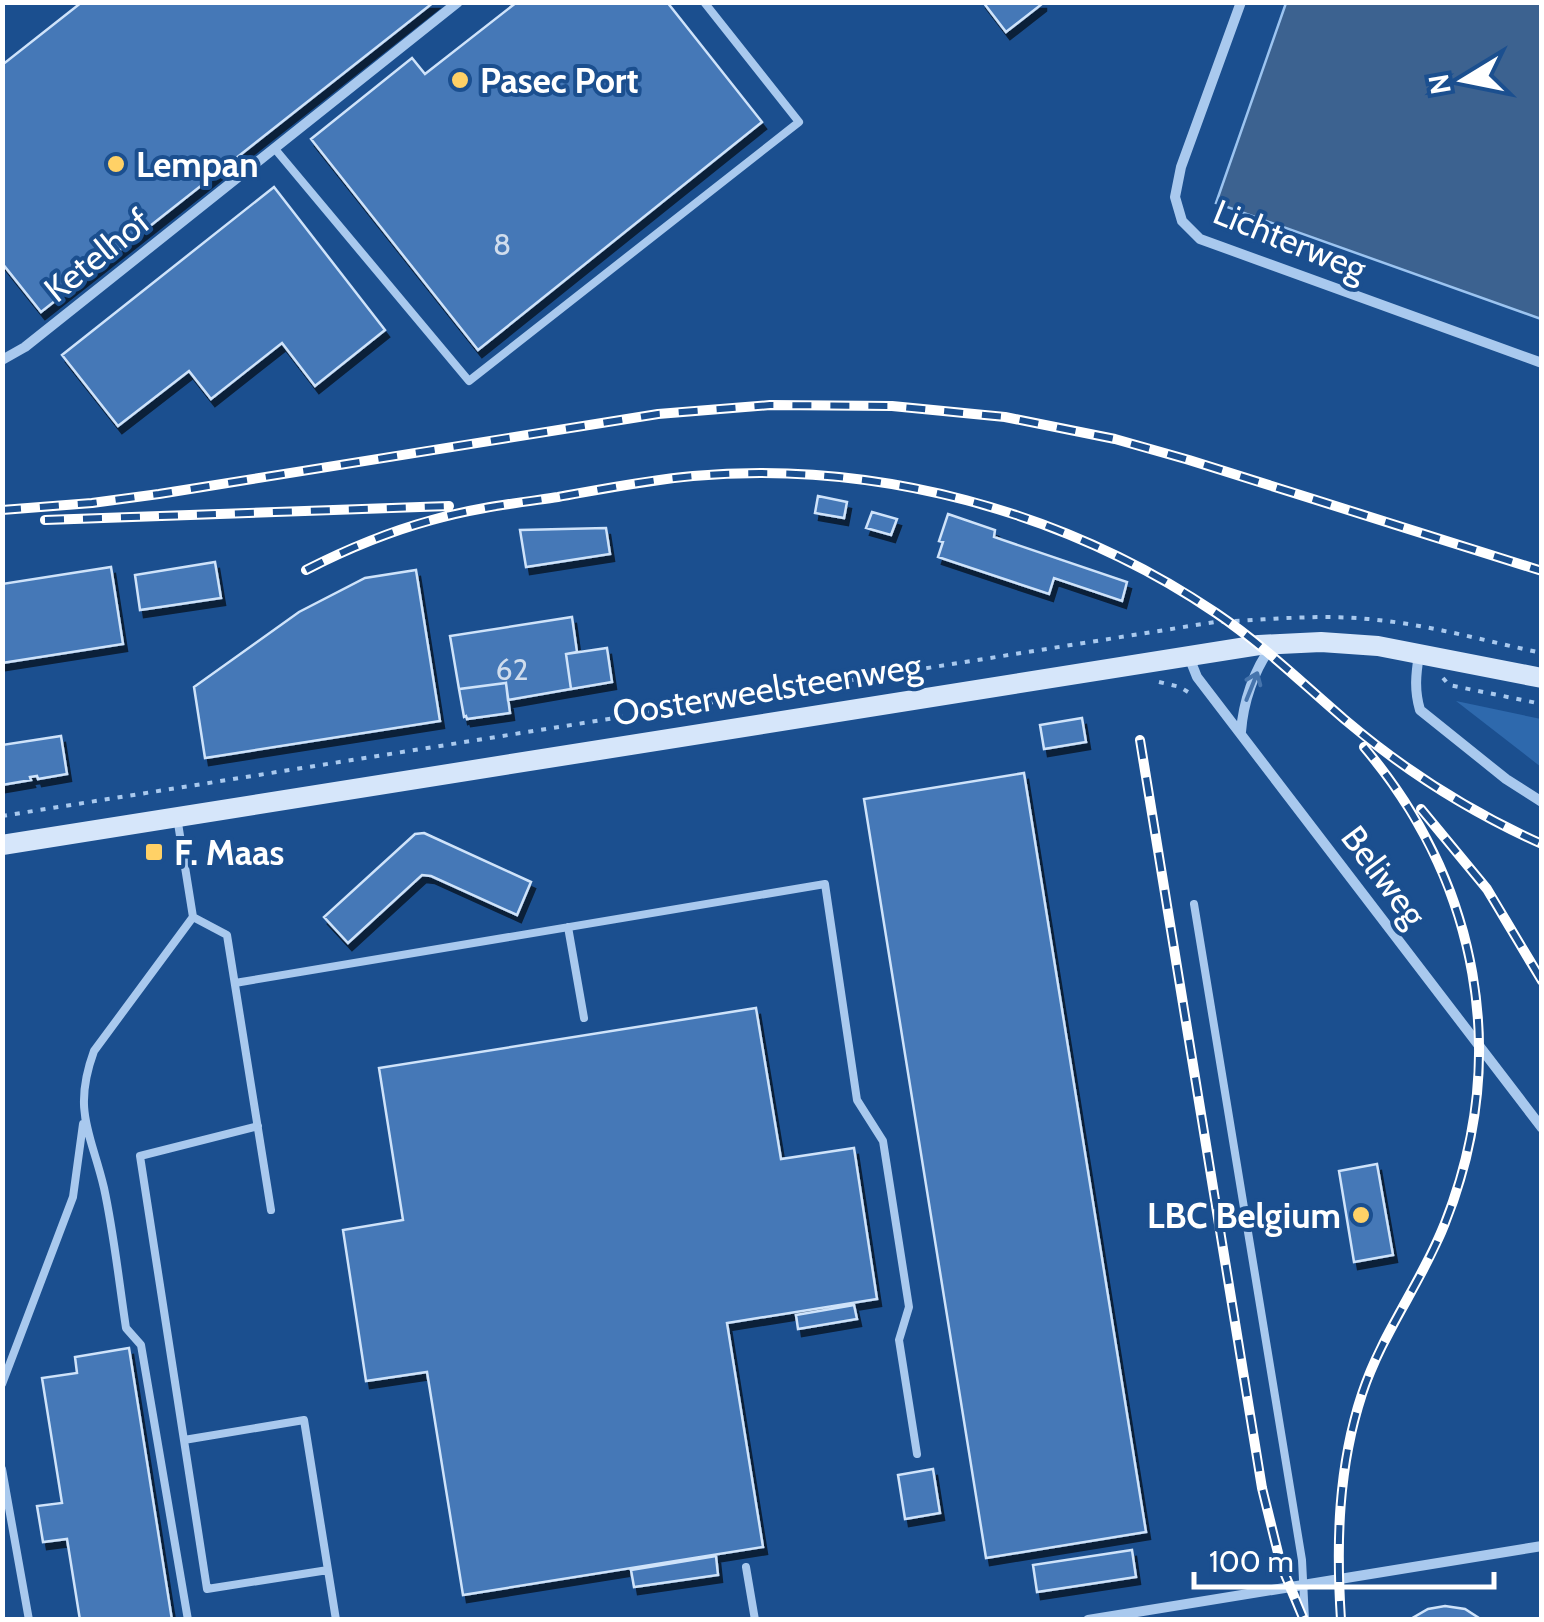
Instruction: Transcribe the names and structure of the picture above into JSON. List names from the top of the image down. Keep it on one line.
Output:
{"streets":{"main road":["Oosterweelsteenweg"],"street":["Lichterweg","Ketelhof","Beliweg"]},"crossings":[["Oosterweelsteenweg","Beliweg"]],"places":{"other":["Pasec Port","Lempan","LBC Belgium"],"transit":["F. Maas"]},"house_numbers":["8","62"],"scale_bar":"100 m","north":"left"}
